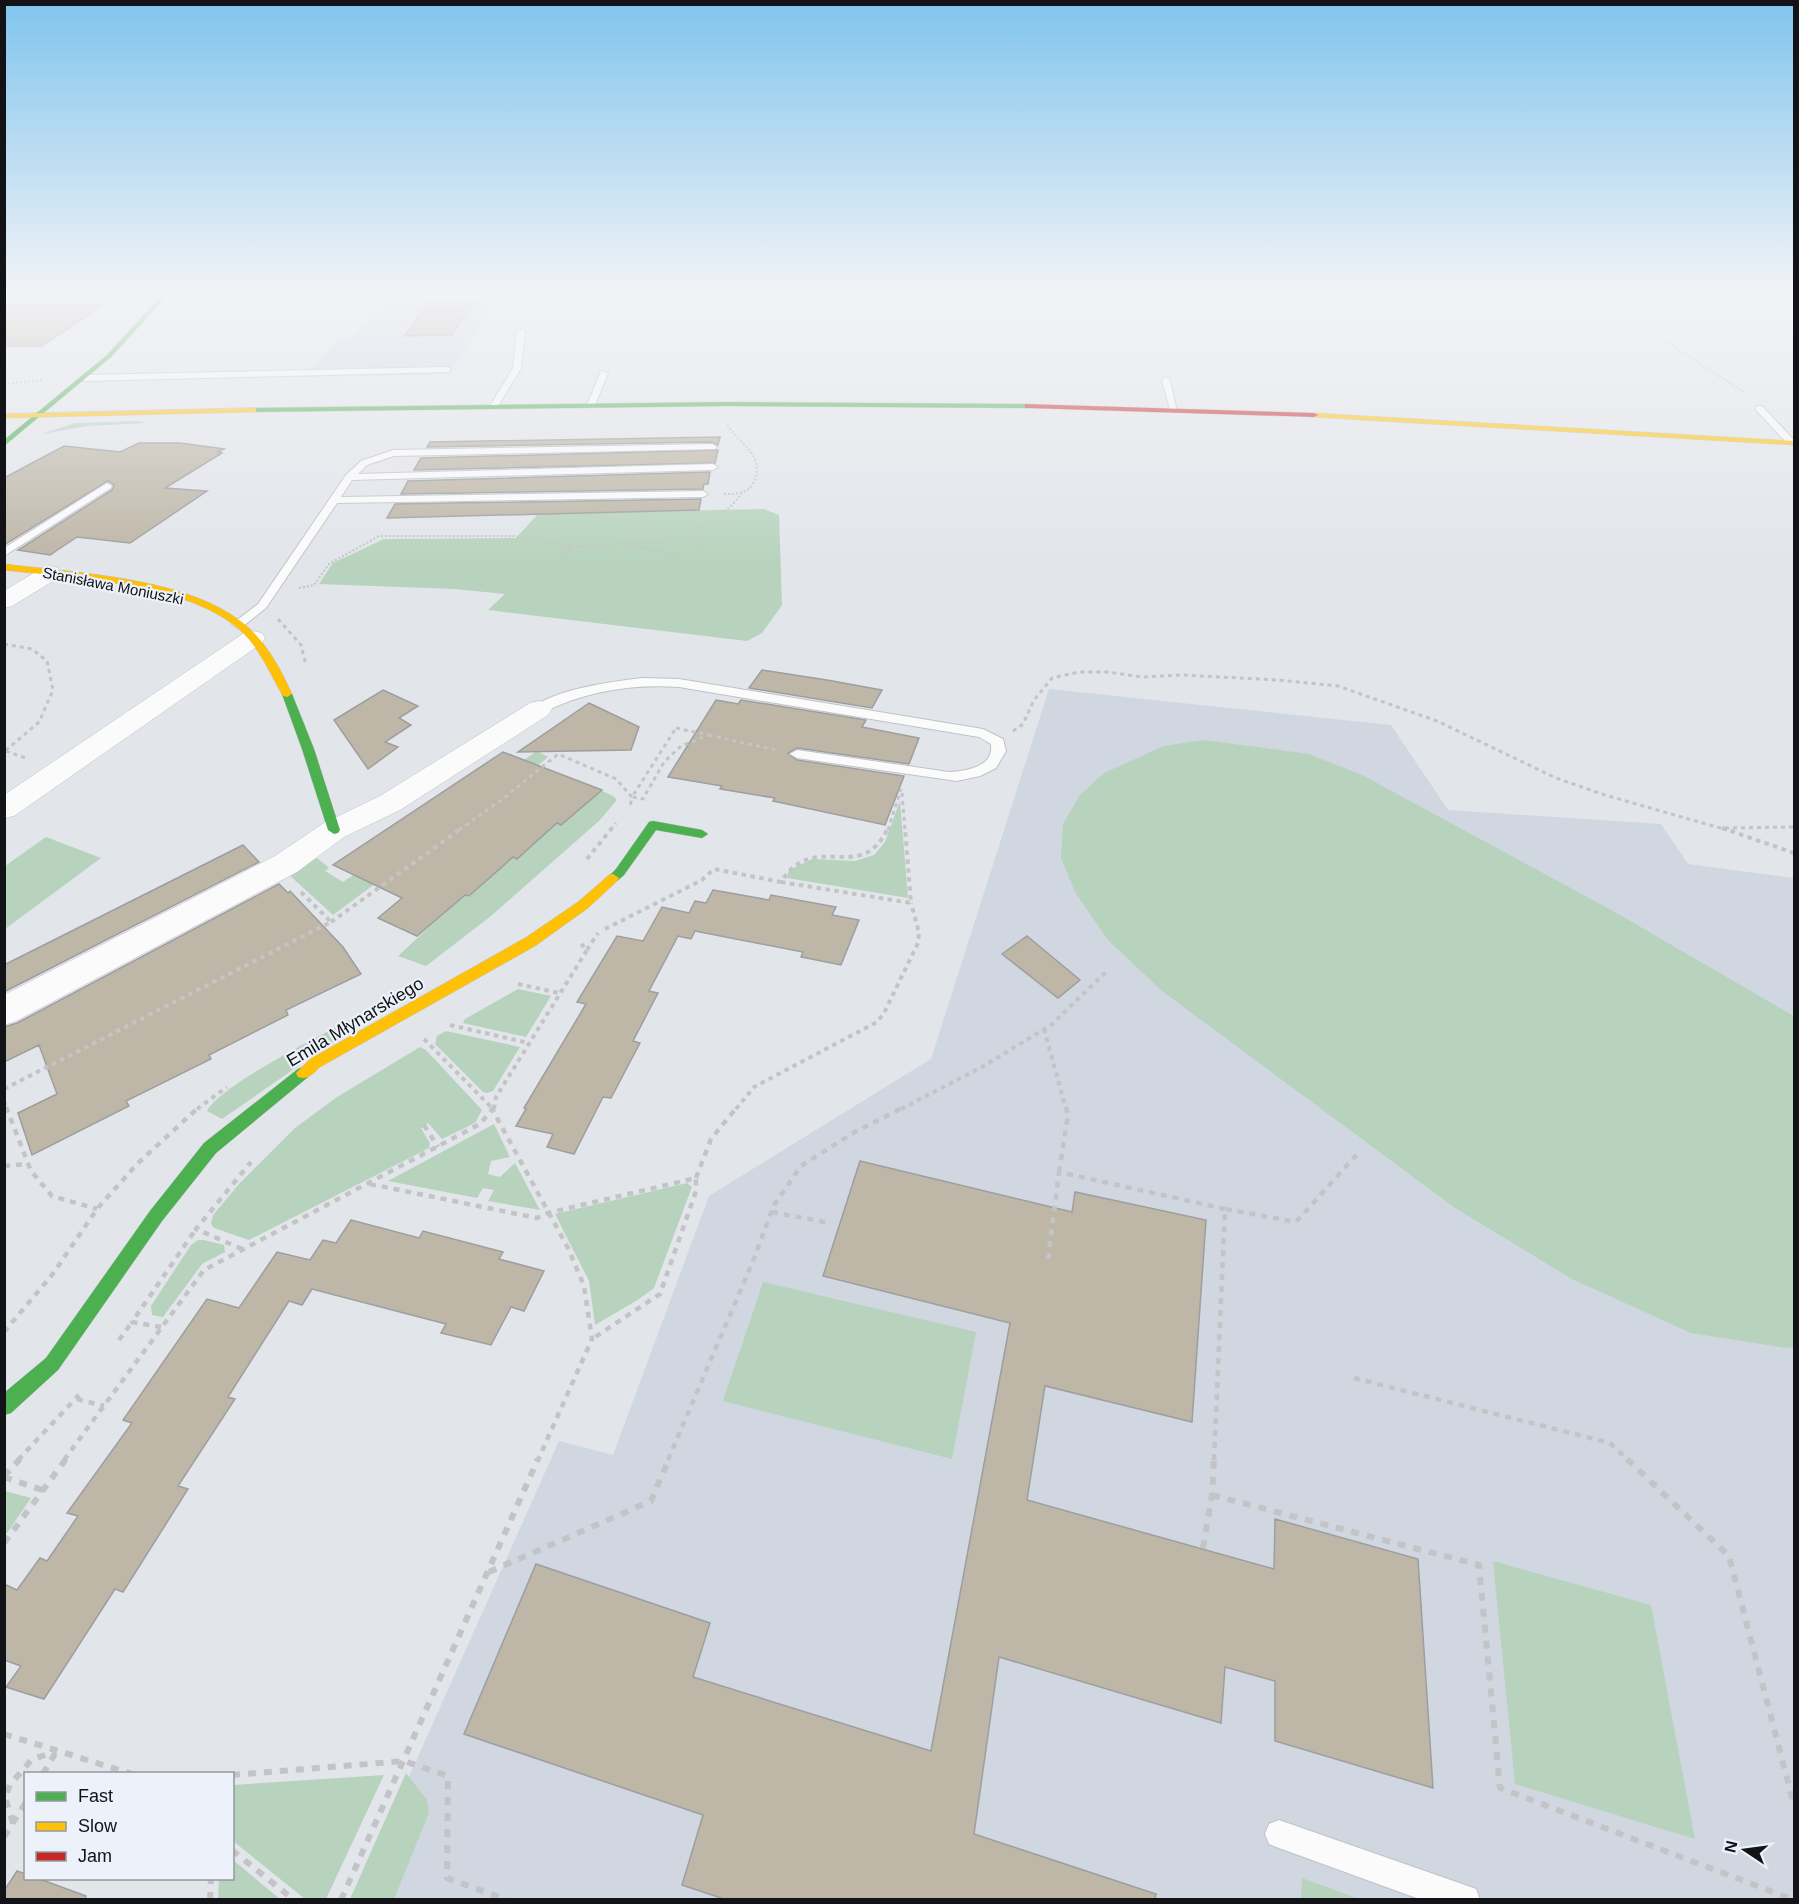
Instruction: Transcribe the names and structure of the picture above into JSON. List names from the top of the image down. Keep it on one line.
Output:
{"streets":{"main road":["Stanisława Moniuszki","Emila Młynarskiego"]},"legend":["Fast","Slow","Jam"],"north":"left"}
